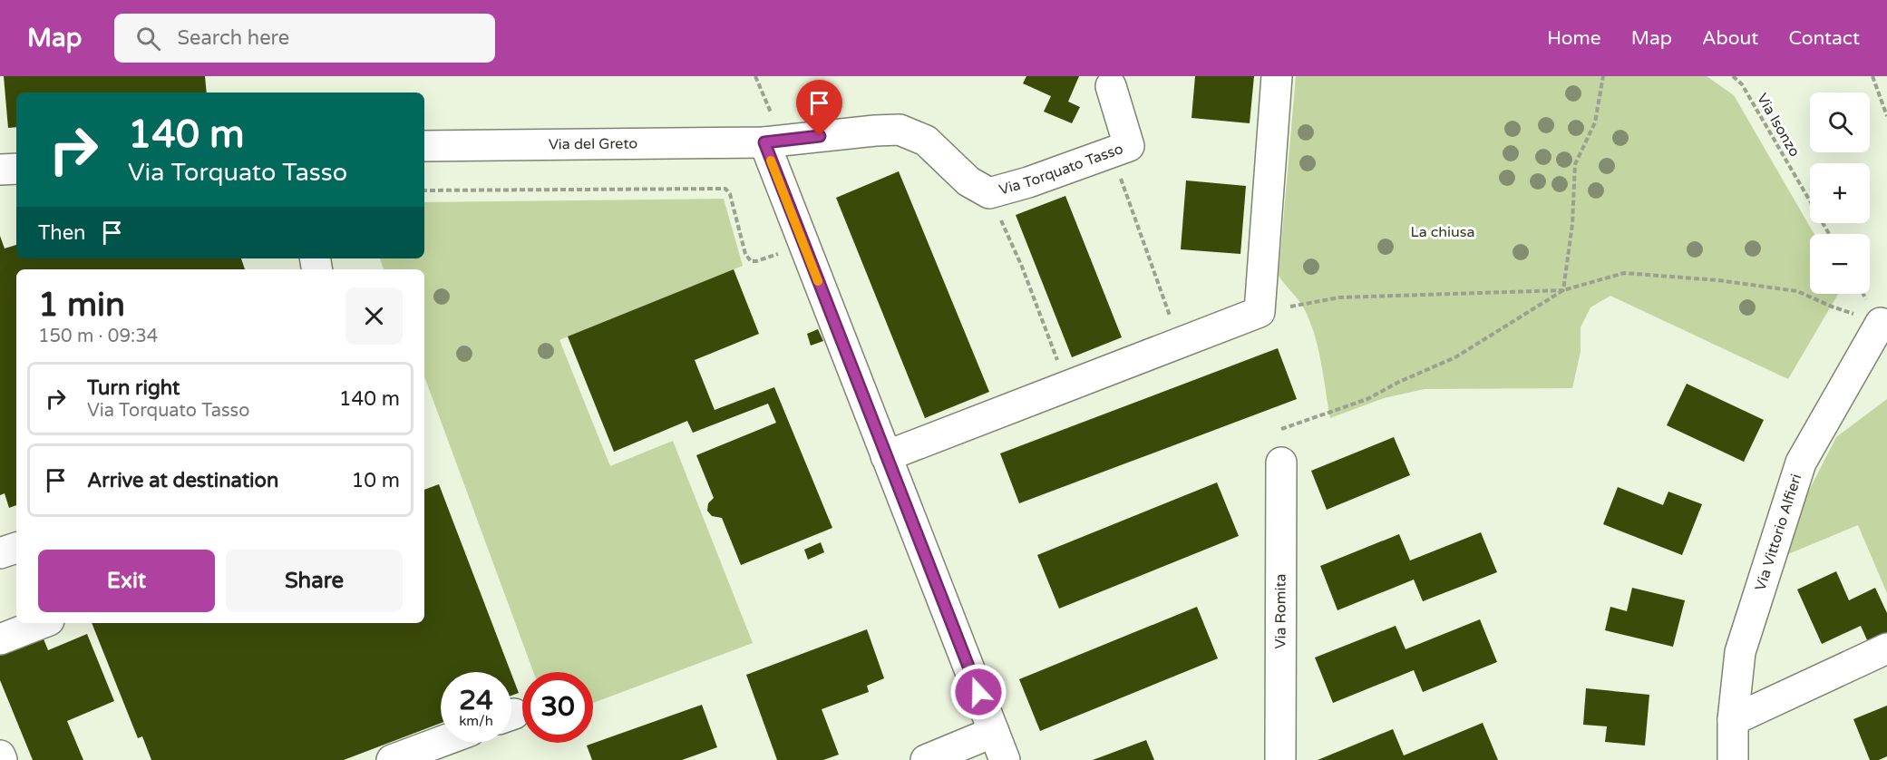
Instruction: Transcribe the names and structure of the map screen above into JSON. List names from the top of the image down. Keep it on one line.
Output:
{"streets":{"street":["Via del Greto","Via Torquato Tasso","Via Vittorio Alfieri","Via Romita"],"path":["Via Isonzo"]},"crossings":[["Via del Greto","Via Torquato Tasso"]],"parks":["La chiusa"],"page":{"header":"Map","search":"Search here","nav":["Home","Map","About","Contact"],"map_buttons":["+","−"],"turn":["140 m","Via Torquato Tasso"],"then":"Then","heading":["1 min","150 m · 09:34"],"list":[{"name":"Turn right","note":"Via Torquato Tasso","value":"140 m"},{"name":"Arrive at destination","value":"10 m"}],"buttons":["Exit","Share"],"speed":"24 km/h","limit":"30"}}
